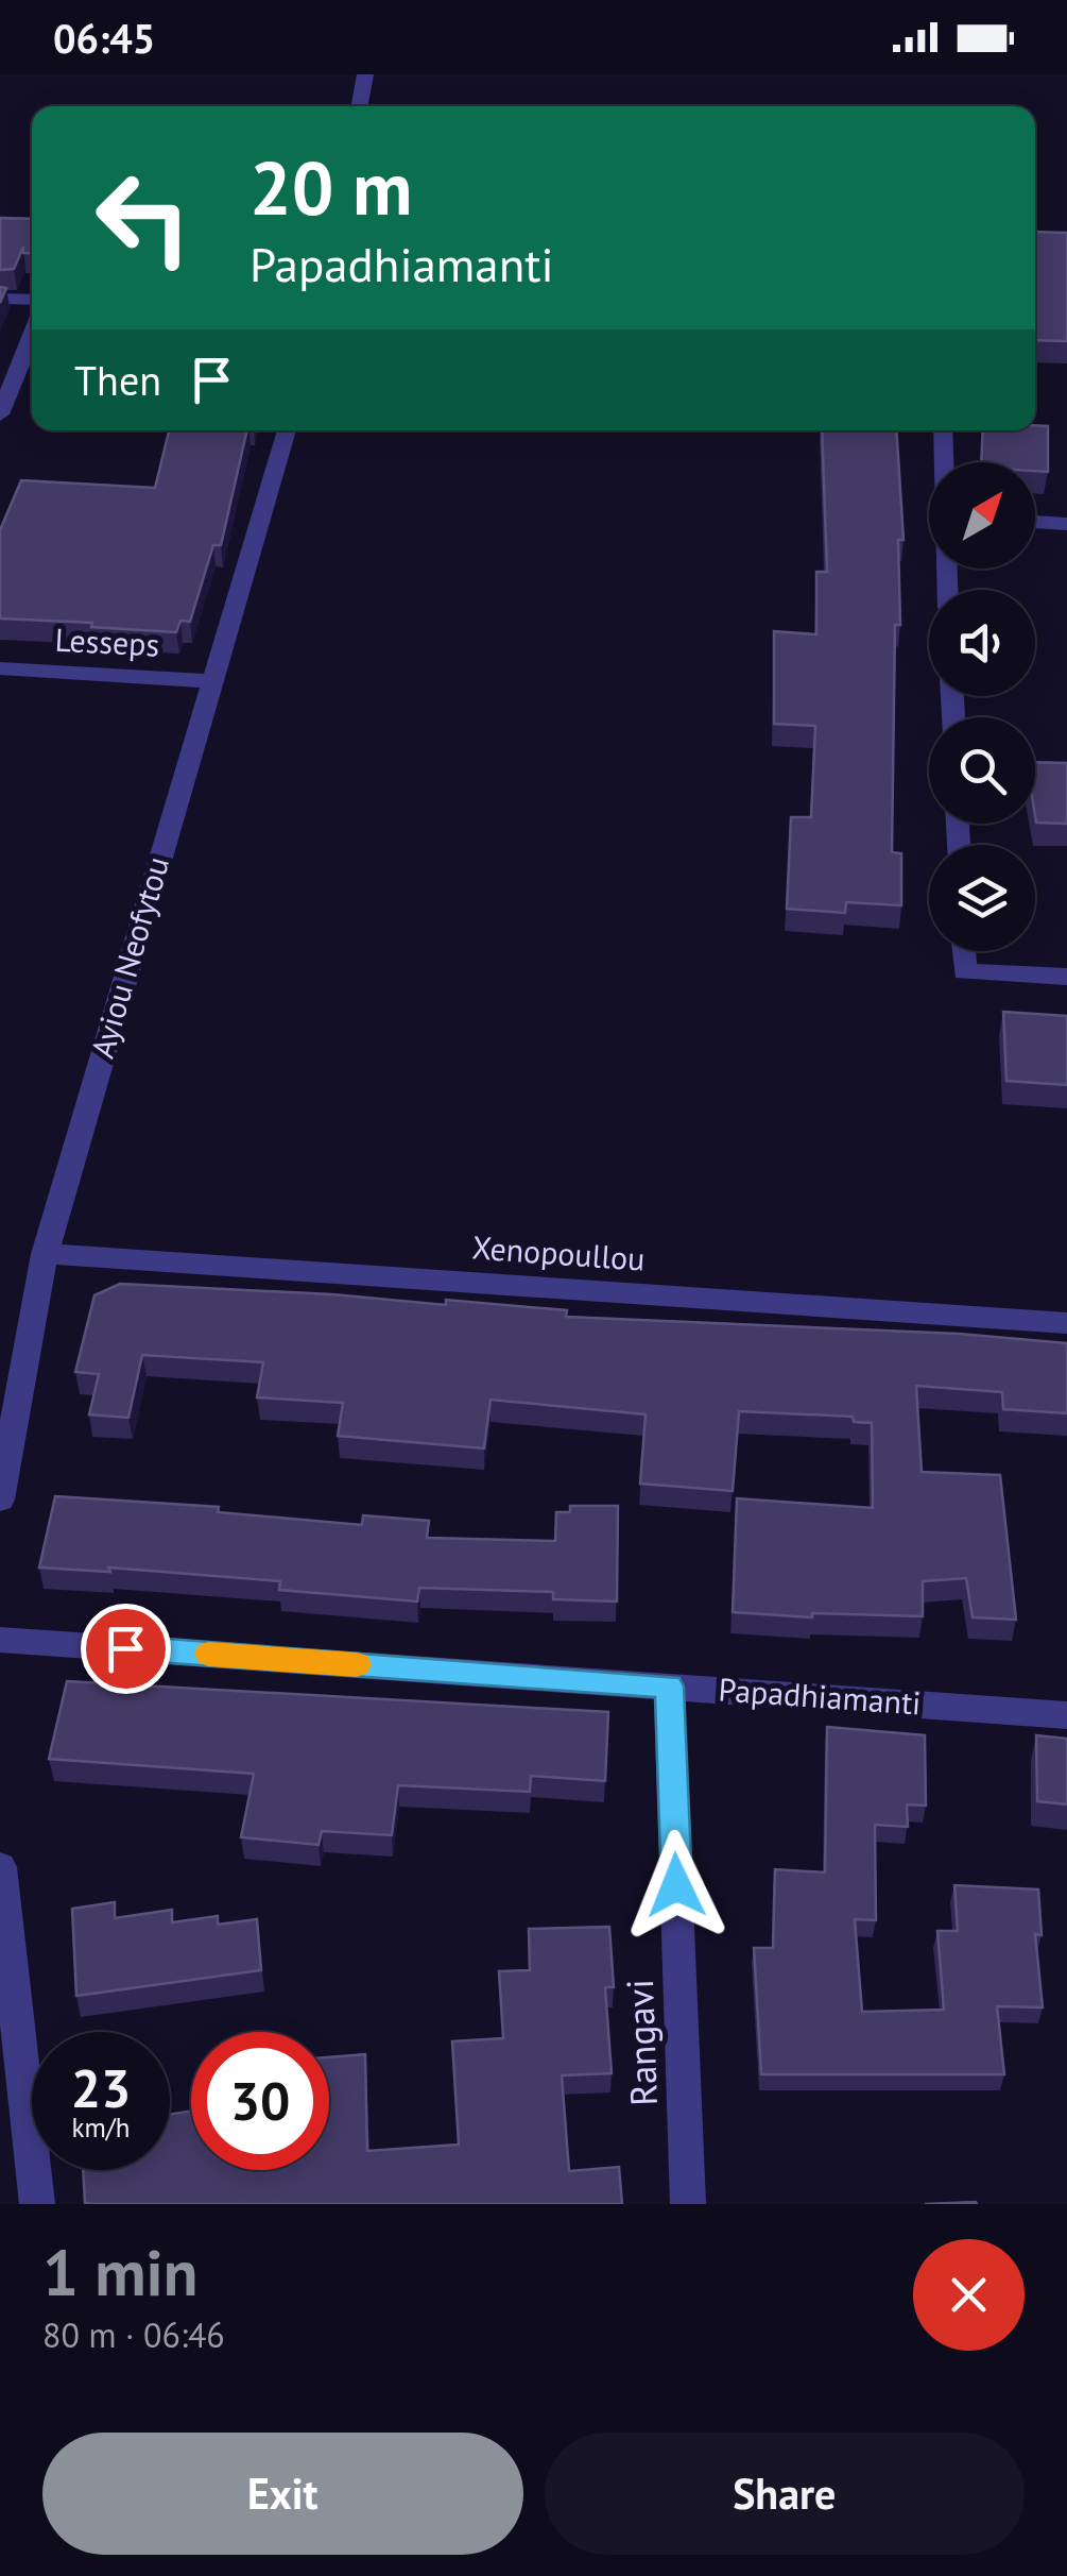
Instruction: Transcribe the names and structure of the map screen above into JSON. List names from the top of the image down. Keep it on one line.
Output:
{"streets":{"street":["Lesseps","Ayiou Neofytou","Xenopoullou","Papadhiamanti","Rangavi"]},"crossings":[["Lesseps","Ayiou Neofytou"],["Ayiou Neofytou","Xenopoullou"],["Papadhiamanti","Rangavi"]],"north":"top right","page":{"status":"06:45","turn":["20 m","Papadhiamanti"],"then":"Then","speed":"23 km/h","limit":"30","heading":["1 min","80 m · 06:46"],"buttons":["Exit","Share"]}}
